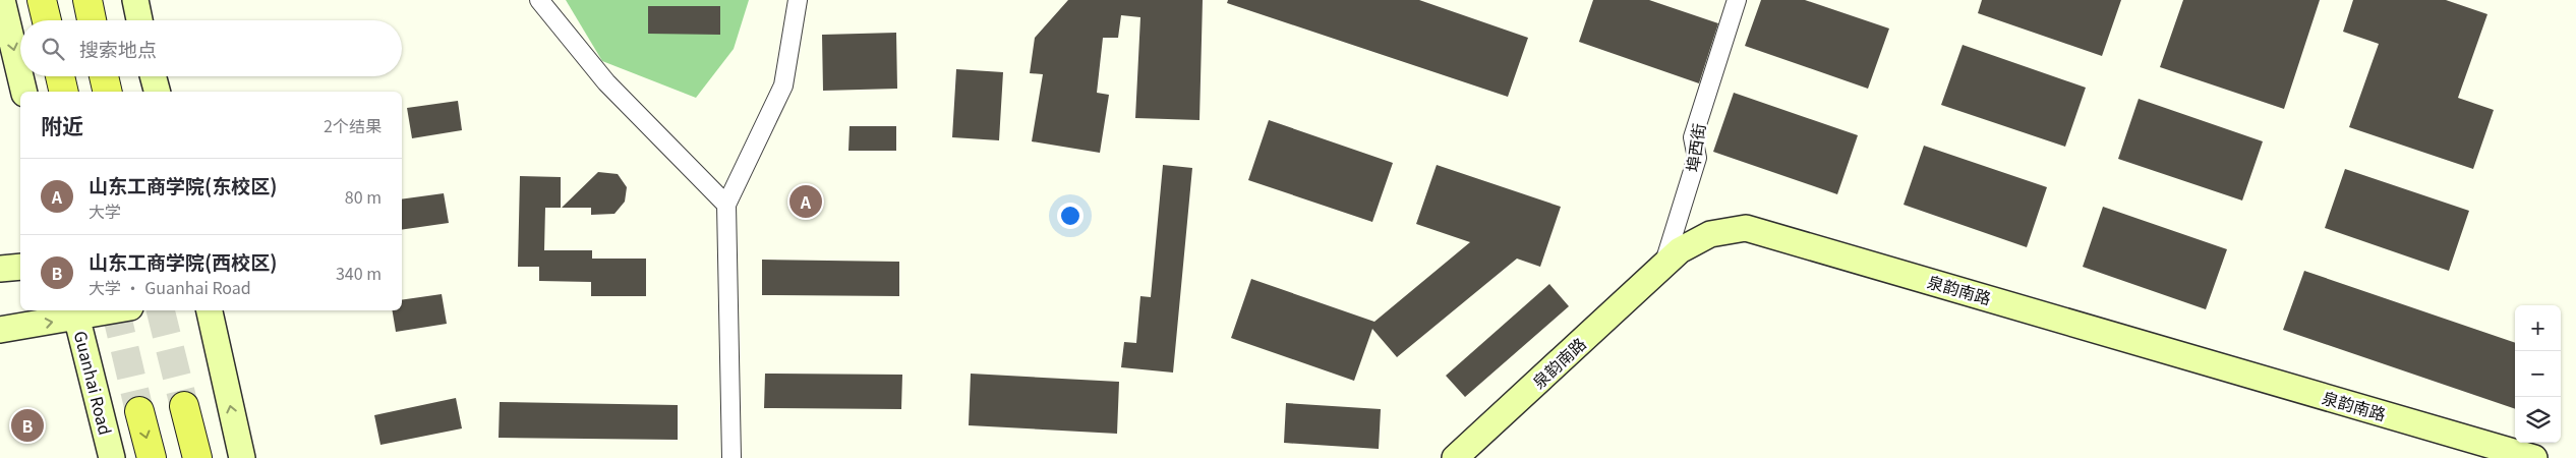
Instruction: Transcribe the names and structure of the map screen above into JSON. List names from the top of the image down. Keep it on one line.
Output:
{"streets":{"street":["埠西街","泉韵南路","Guanhai Road"]},"crossings":[["埠西街","泉韵南路"]],"page":{"search":"搜索地点","heading":["附近","2个结果"],"list":[{"mark":"A","name":"山东工商学院(东校区)","note":"大学","value":"80 m"},{"mark":"B","name":"山东工商学院(西校区)","note":"大学 · Guanhai Road","value":"340 m"}],"pins":["A","B"],"map_buttons":["+","−"]}}
